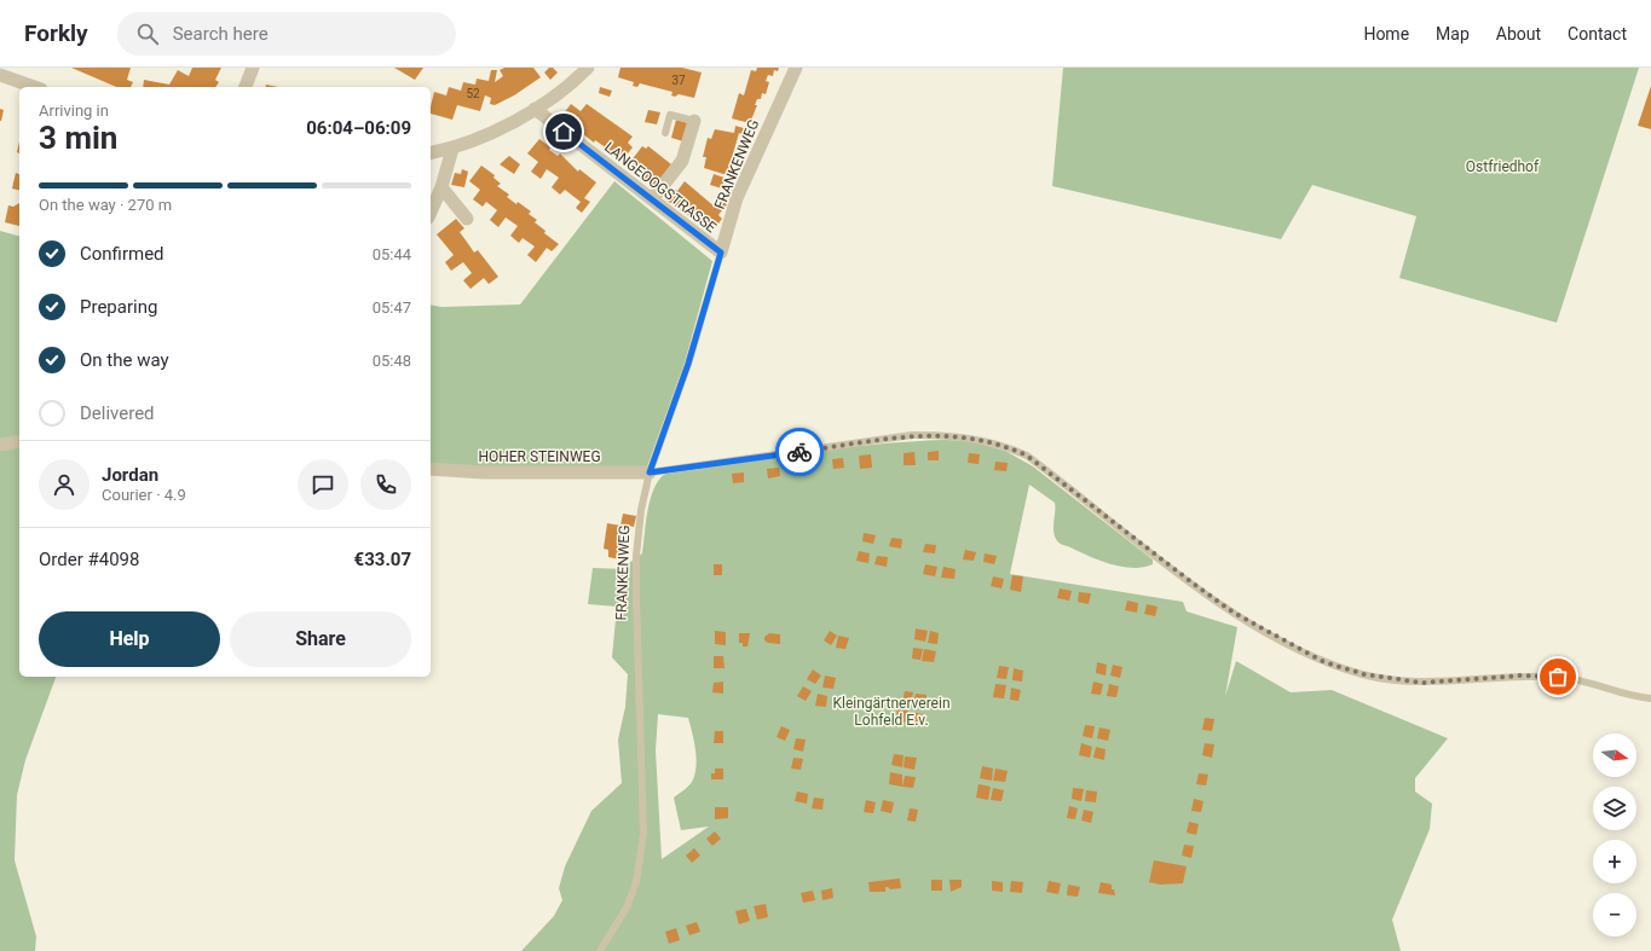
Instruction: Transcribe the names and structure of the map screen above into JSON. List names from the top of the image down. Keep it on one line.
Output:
{"streets":{"street":["FRANKENWEG","LANGEOOGSTRASSE","HOHER STEINWEG"]},"crossings":[["FRANKENWEG","LANGEOOGSTRASSE"],["FRANKENWEG","HOHER STEINWEG"]],"parks":["Ostfriedhof","Kleingärtnerverein Lohfeld E.v."],"house_numbers":["37","52"],"north":"right","page":{"header":"Forkly","search":"Search here","nav":["Home","Map","About","Contact"],"heading":["3 min","Arriving in","06:04–06:09"],"panel":["Jordan","Courier · 4.9","Order #4098","€33.07"],"bar":"On the way · 270 m","list":[["Confirmed","05:44"],["Preparing","05:47"],["On the way","05:48"],"Delivered"],"buttons":["Help","Share"],"map_buttons":["+","−"]}}
